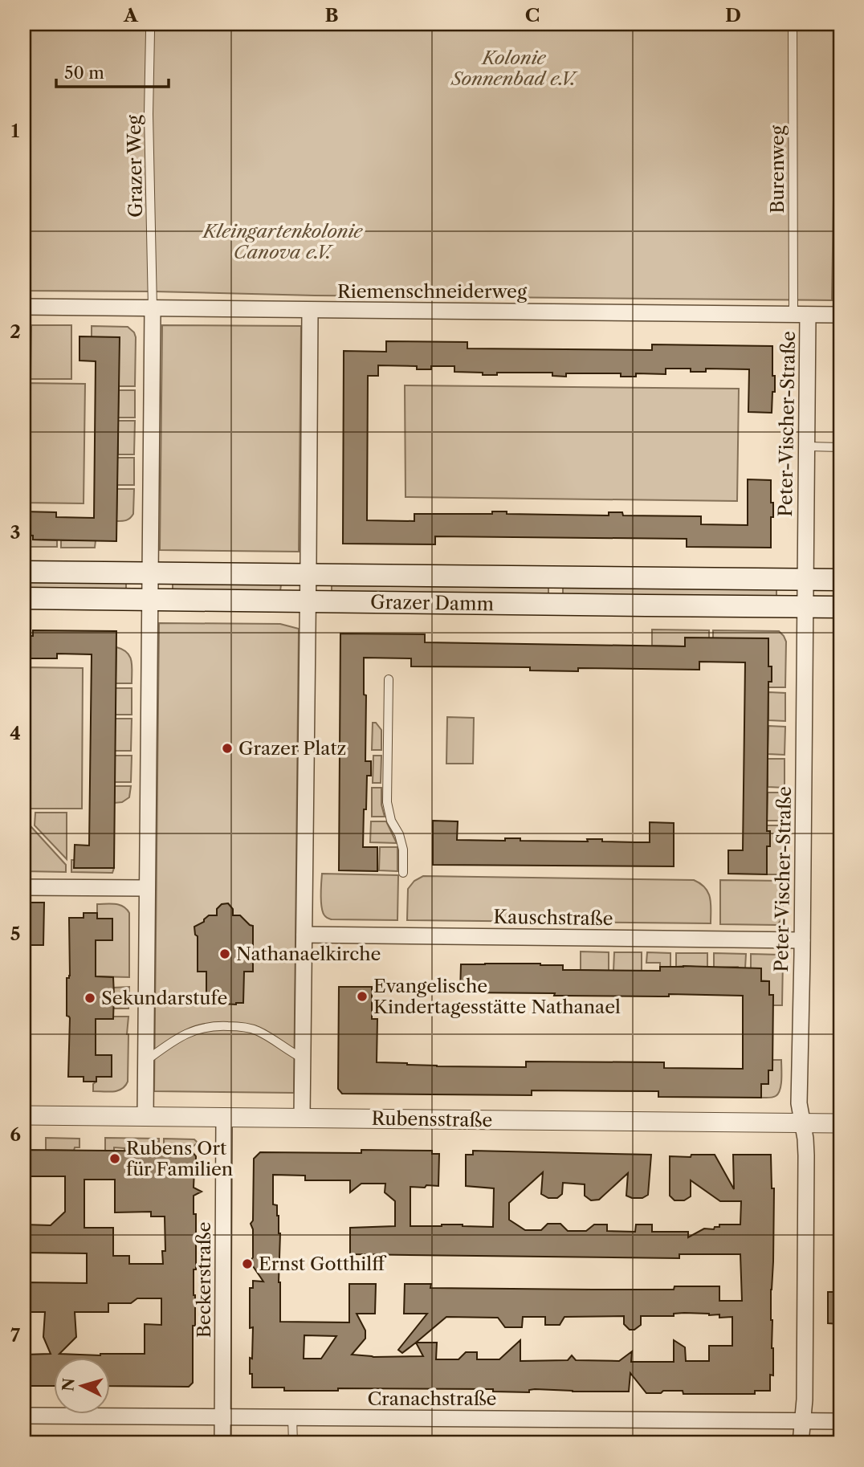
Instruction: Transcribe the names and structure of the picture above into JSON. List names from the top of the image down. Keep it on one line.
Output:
{"streets":{"main road":["Grazer Damm"],"street":["Riemenschneiderweg","Peter-Vischer-Straße","Kauschstraße","Rubensstraße","Beckerstraße","Cranachstraße"],"lane":["Grazer Weg","Burenweg"]},"crossings":[["Grazer Weg","Riemenschneiderweg"],["Burenweg","Riemenschneiderweg"],["Burenweg","Peter-Vischer-Straße"],["Riemenschneiderweg","Peter-Vischer-Straße"],["Peter-Vischer-Straße","Grazer Damm"],["Peter-Vischer-Straße","Kauschstraße"],["Peter-Vischer-Straße","Rubensstraße"],["Peter-Vischer-Straße","Cranachstraße"],["Rubensstraße","Beckerstraße"],["Beckerstraße","Cranachstraße"]],"parks":["Kolonie Sonnenbad e.V.","Kleingartenkolonie Canova e.V."],"places":["Grazer Platz","Nathanaelkirche","Evangelische Kindertagesstätte Nathanael","Sekundarstufe","Rubens Ort für Familien","Ernst Gotthilff"],"scale_bar":"50 m","north":"left","grid":{"columns":["A","B","C","D"],"rows":["1","2","3","4","5","6","7"]}}
